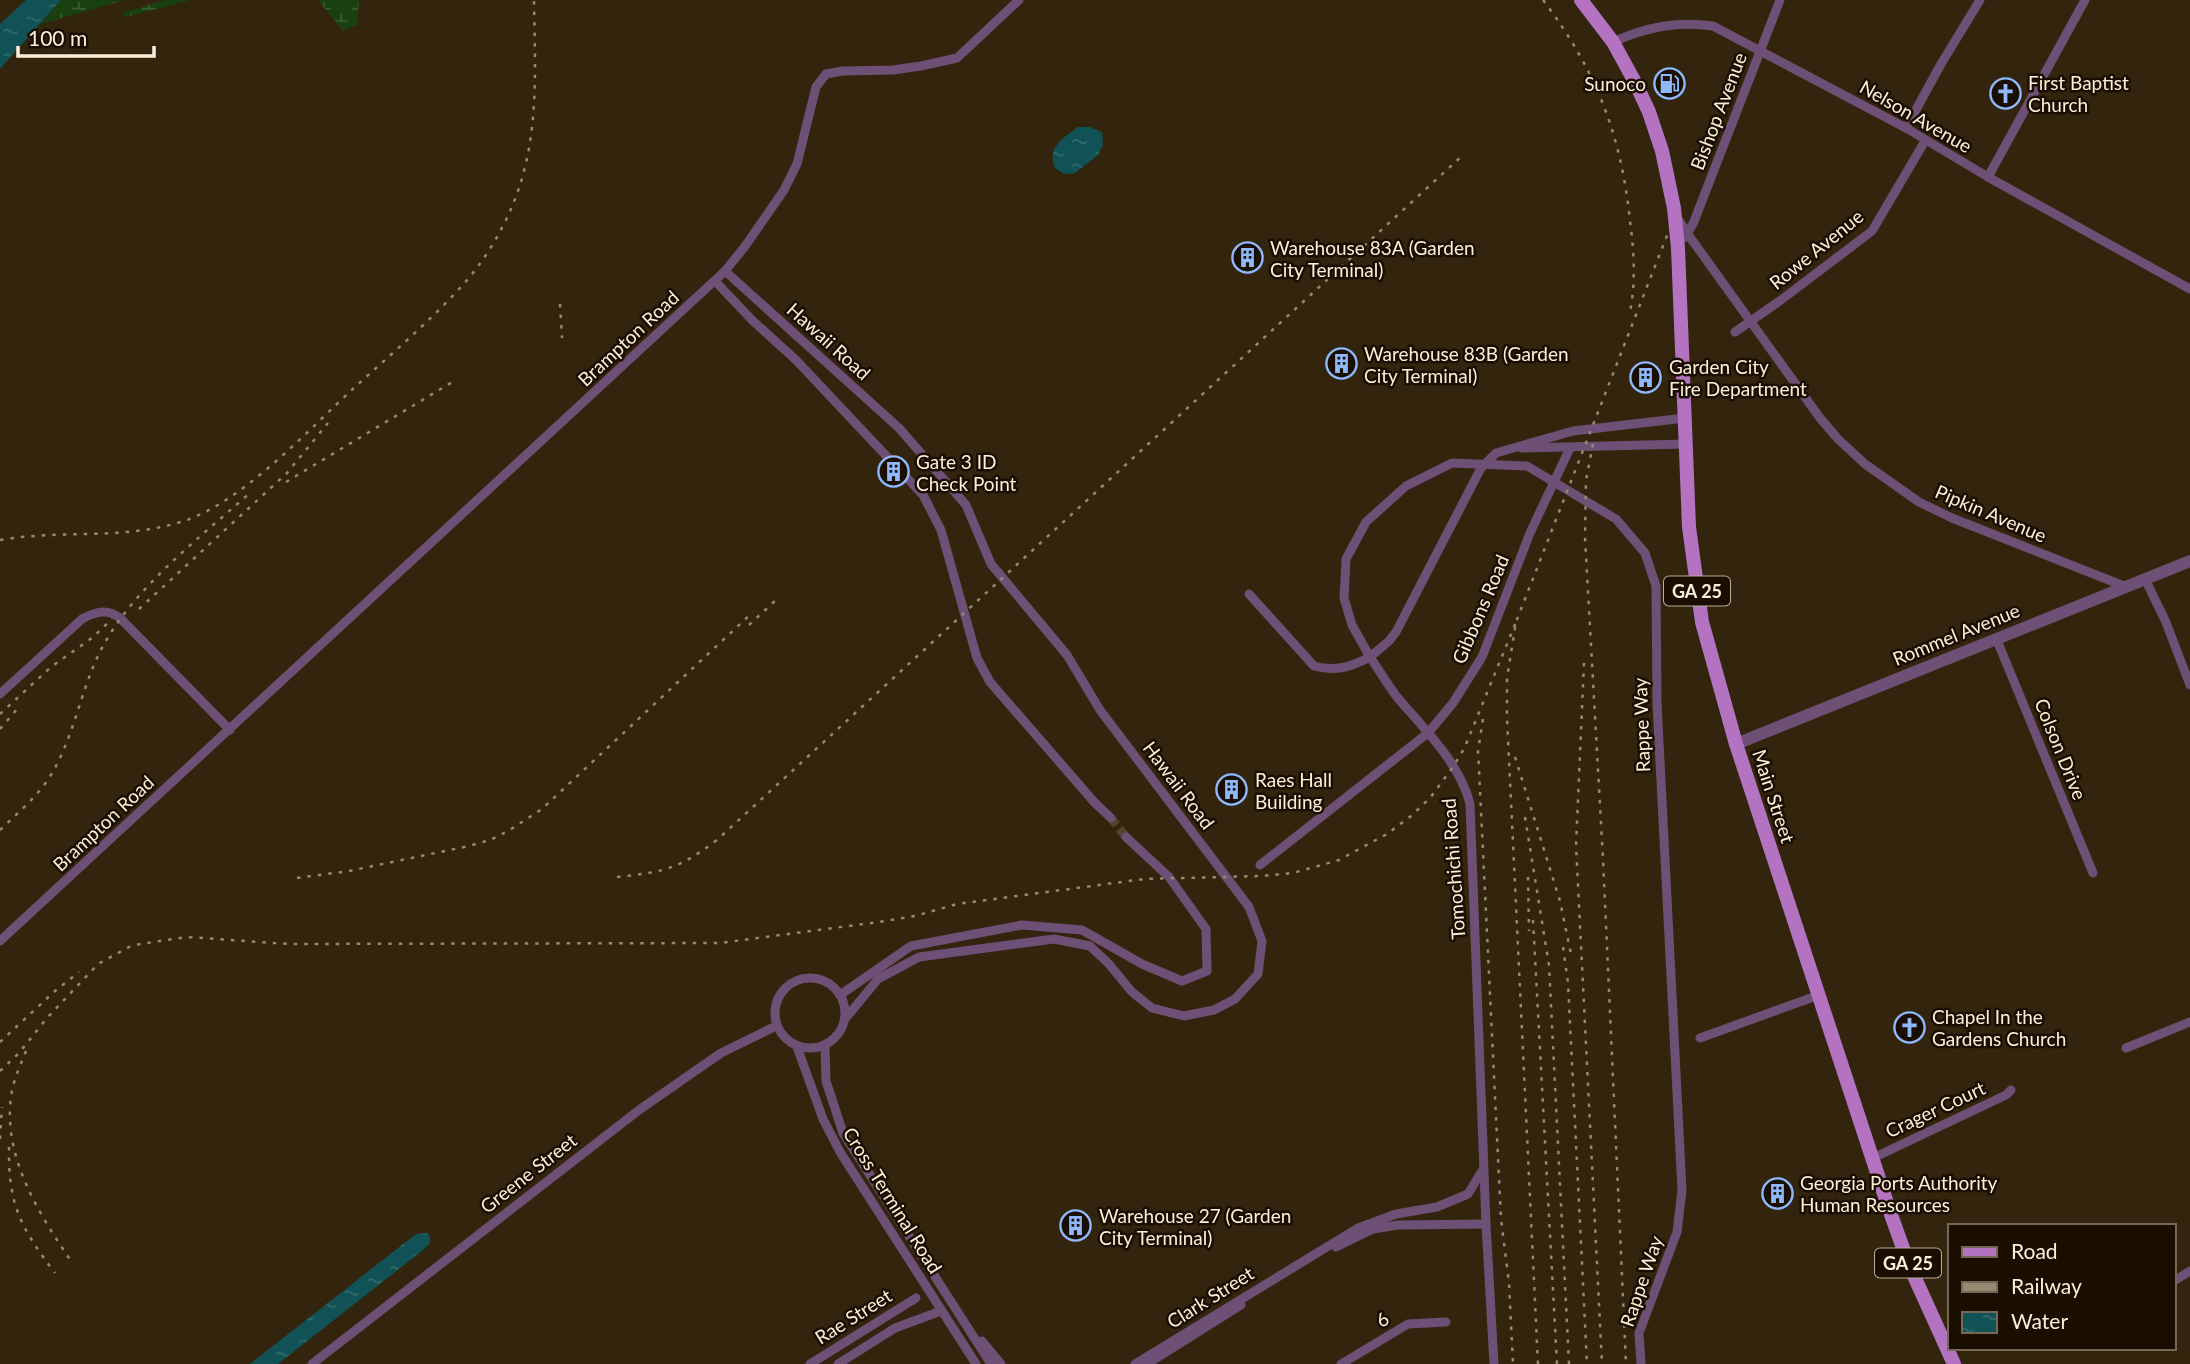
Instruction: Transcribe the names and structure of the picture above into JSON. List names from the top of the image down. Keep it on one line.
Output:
{"streets":{"main road":["GA 25","Main Street"],"street":["Bishop Avenue","Nelson Avenue","Rowe Avenue","Brampton Road","Hawaii Road","Pipkin Avenue","Gibbons Road","Rommel Avenue","Rappe Way","Colson Drive","Tomochichi Road","Crager Court","Greene Street","Cross Terminal Road","Clark Street","Rae Street","6"]},"crossings":[["Bishop Avenue","Nelson Avenue"],["Bishop Avenue","Pipkin Avenue"],["Bishop Avenue","Main Street"],["Nelson Avenue","Rowe Avenue"],["Nelson Avenue","Main Street"],["Rowe Avenue","Pipkin Avenue"],["Brampton Road","Hawaii Road"],["Hawaii Road","Greene Street"],["Hawaii Road","Cross Terminal Road"],["Pipkin Avenue","Rommel Avenue"],["Pipkin Avenue","Main Street"],["Gibbons Road","Tomochichi Road"],["Rommel Avenue","Colson Drive"],["Rommel Avenue","Main Street"],["Rappe Way","Tomochichi Road"],["Main Street","Crager Court"],["Tomochichi Road","Clark Street"],["Greene Street","Cross Terminal Road"],["Cross Terminal Road","Rae Street"]],"places":{"fuel station":["Sunoco"],"church":["First Baptist Church","Chapel In the Gardens Church"],"building":["Warehouse 83A (Garden City Terminal)","Warehouse 83B (Garden City Terminal)","Garden City Fire Department","Gate 3 ID Check Point","Raes Hall Building","Georgia Ports Authority Human Resources","Warehouse 27 (Garden City Terminal)"]},"legend":["Road","Railway","Water"],"scale_bar":"100 m"}
